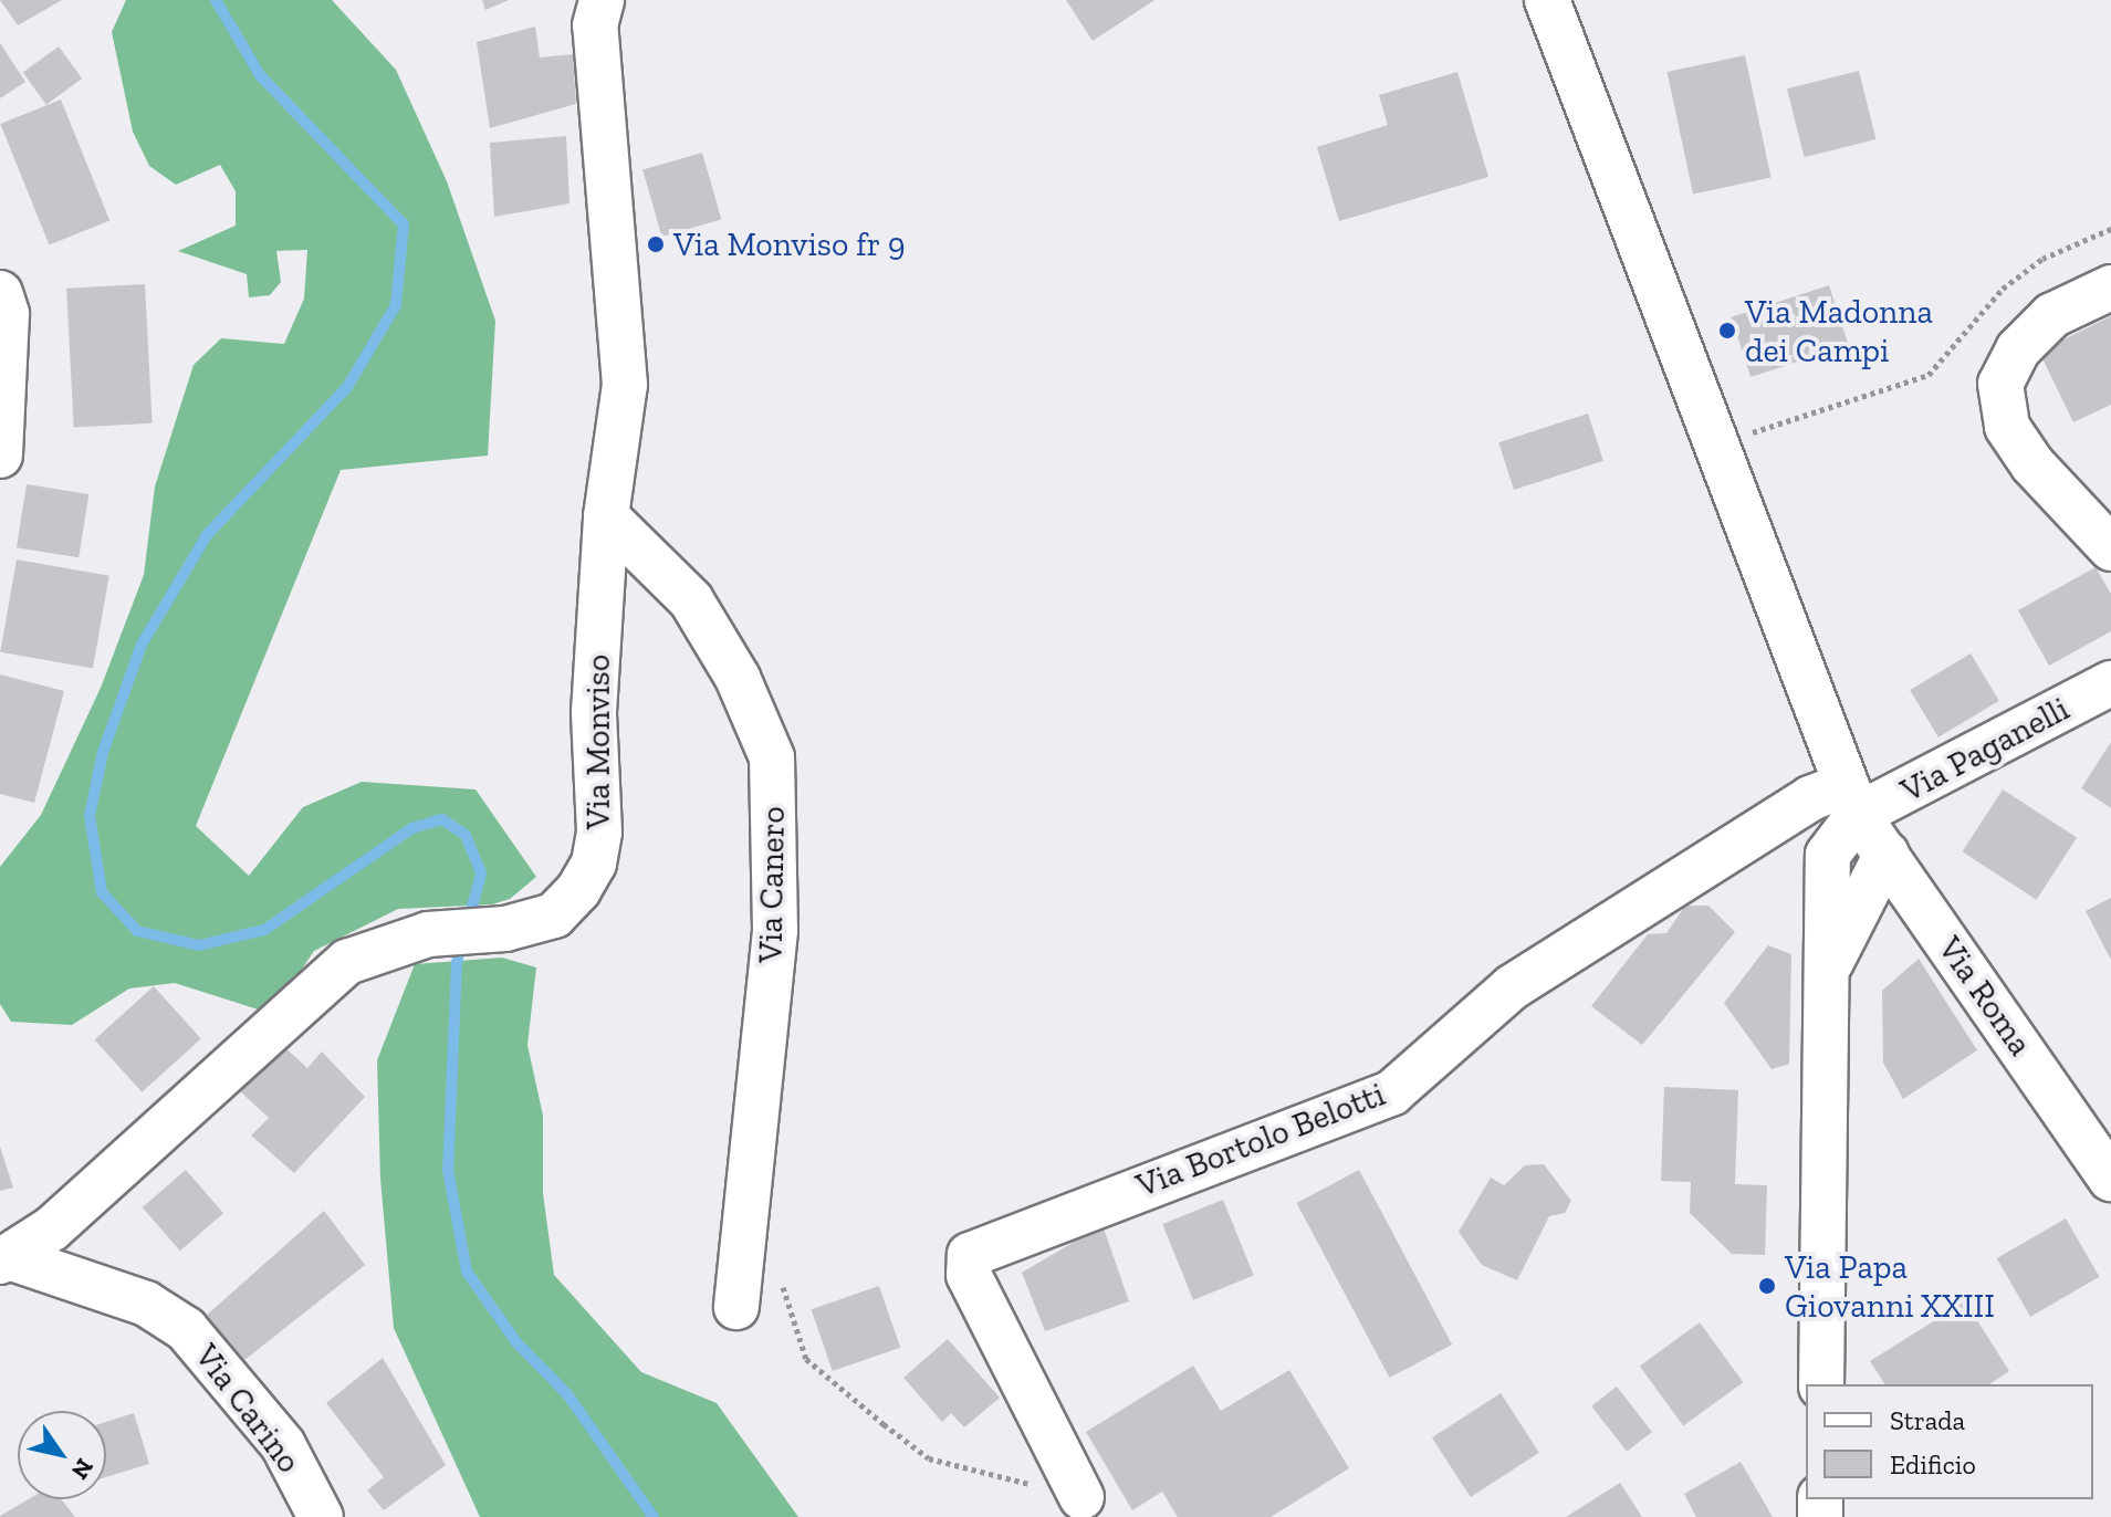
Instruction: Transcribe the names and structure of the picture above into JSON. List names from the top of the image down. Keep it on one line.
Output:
{"streets":{"street":["Via Monviso","Via Paganelli","Via Canero","Via Roma","Via Bortolo Belotti","Via Carino"]},"crossings":[["Via Monviso","Via Canero"],["Via Monviso","Via Carino"],["Via Paganelli","Via Roma"],["Via Paganelli","Via Bortolo Belotti"],["Via Roma","Via Bortolo Belotti"]],"places":["Via Monviso fr 9","Via Madonna dei Campi","Via Papa Giovanni XXIII"],"legend":["Strada","Edificio"],"north":"bottom right"}
